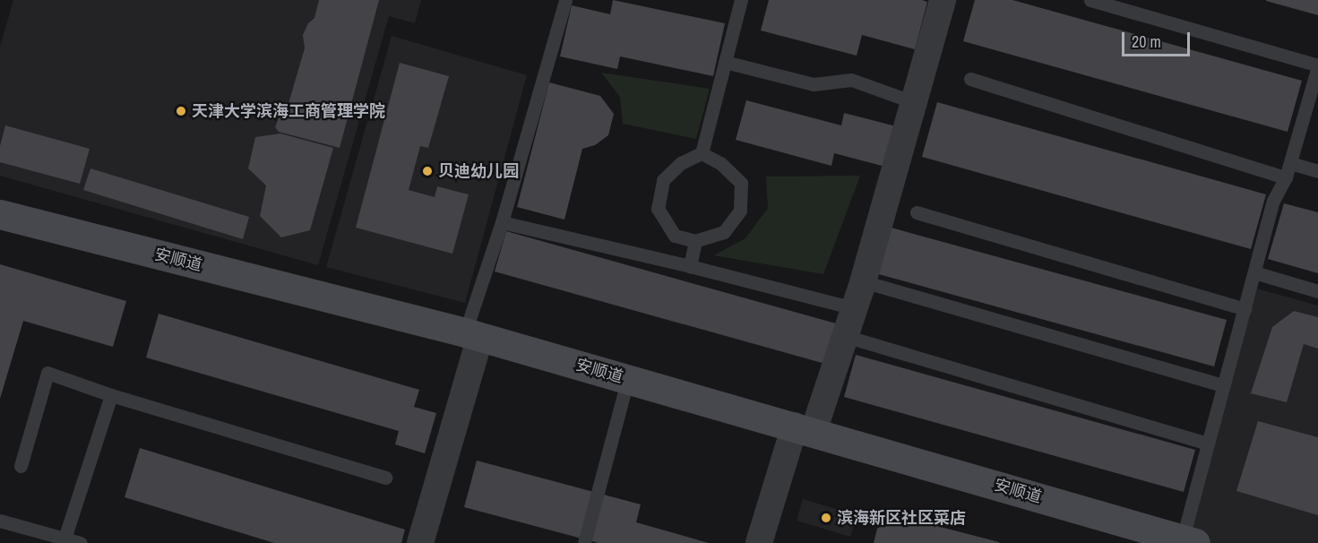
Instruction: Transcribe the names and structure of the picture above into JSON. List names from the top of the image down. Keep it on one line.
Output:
{"streets":{"street":["安顺道"]},"places":["天津大学滨海工商管理学院","贝迪幼儿园","滨海新区社区菜店"],"scale_bar":"20 m"}
